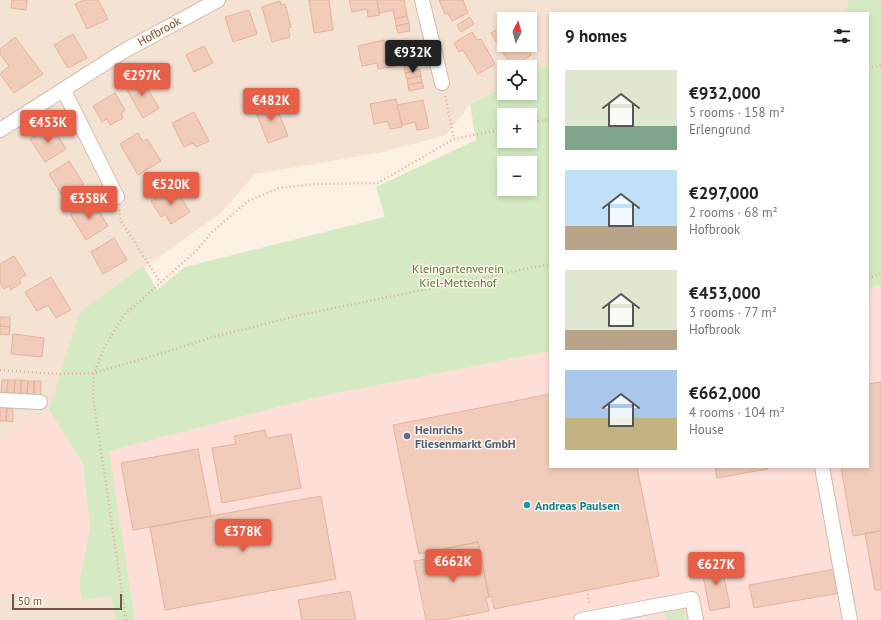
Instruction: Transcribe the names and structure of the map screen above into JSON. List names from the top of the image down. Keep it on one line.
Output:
{"streets":{"street":["Hofbrook"]},"parks":["Kleingartenverein Kiel-Mettenhof"],"places":["Heinrichs Fliesenmarkt GmbH","Andreas Paulsen"],"scale_bar":"50 m","north":"top","page":{"map_buttons":["+","−"],"heading":"9 homes","price":["€932K","€297K","€482K","€453K","€520K","€358K","€378K","€662K","€627K"],"list":[{"name":"€932,000","note":"5 rooms · 158 m² · Erlengrund"},{"name":"€297,000","note":"2 rooms · 68 m² · Hofbrook"},{"name":"€453,000","note":"3 rooms · 77 m² · Hofbrook"},{"name":"€662,000","note":"4 rooms · 104 m² · House"}],"scale":"50 m"}}
